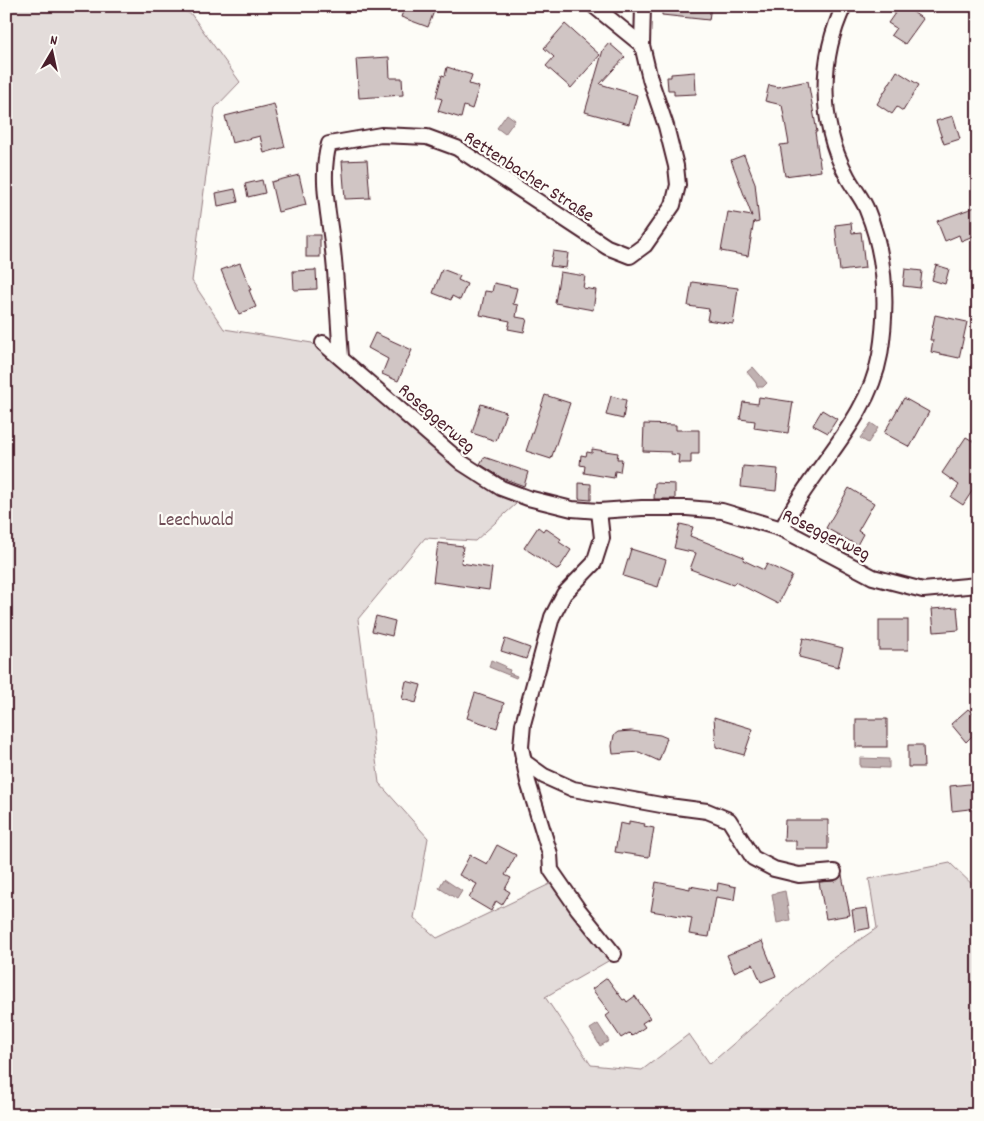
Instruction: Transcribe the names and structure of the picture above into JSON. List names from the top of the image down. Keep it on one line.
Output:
{"streets":{"street":["Rettenbacher Straße","Roseggerweg"]},"crossings":[["Rettenbacher Straße","Roseggerweg"]],"parks":["Leechwald"],"north":"top"}
